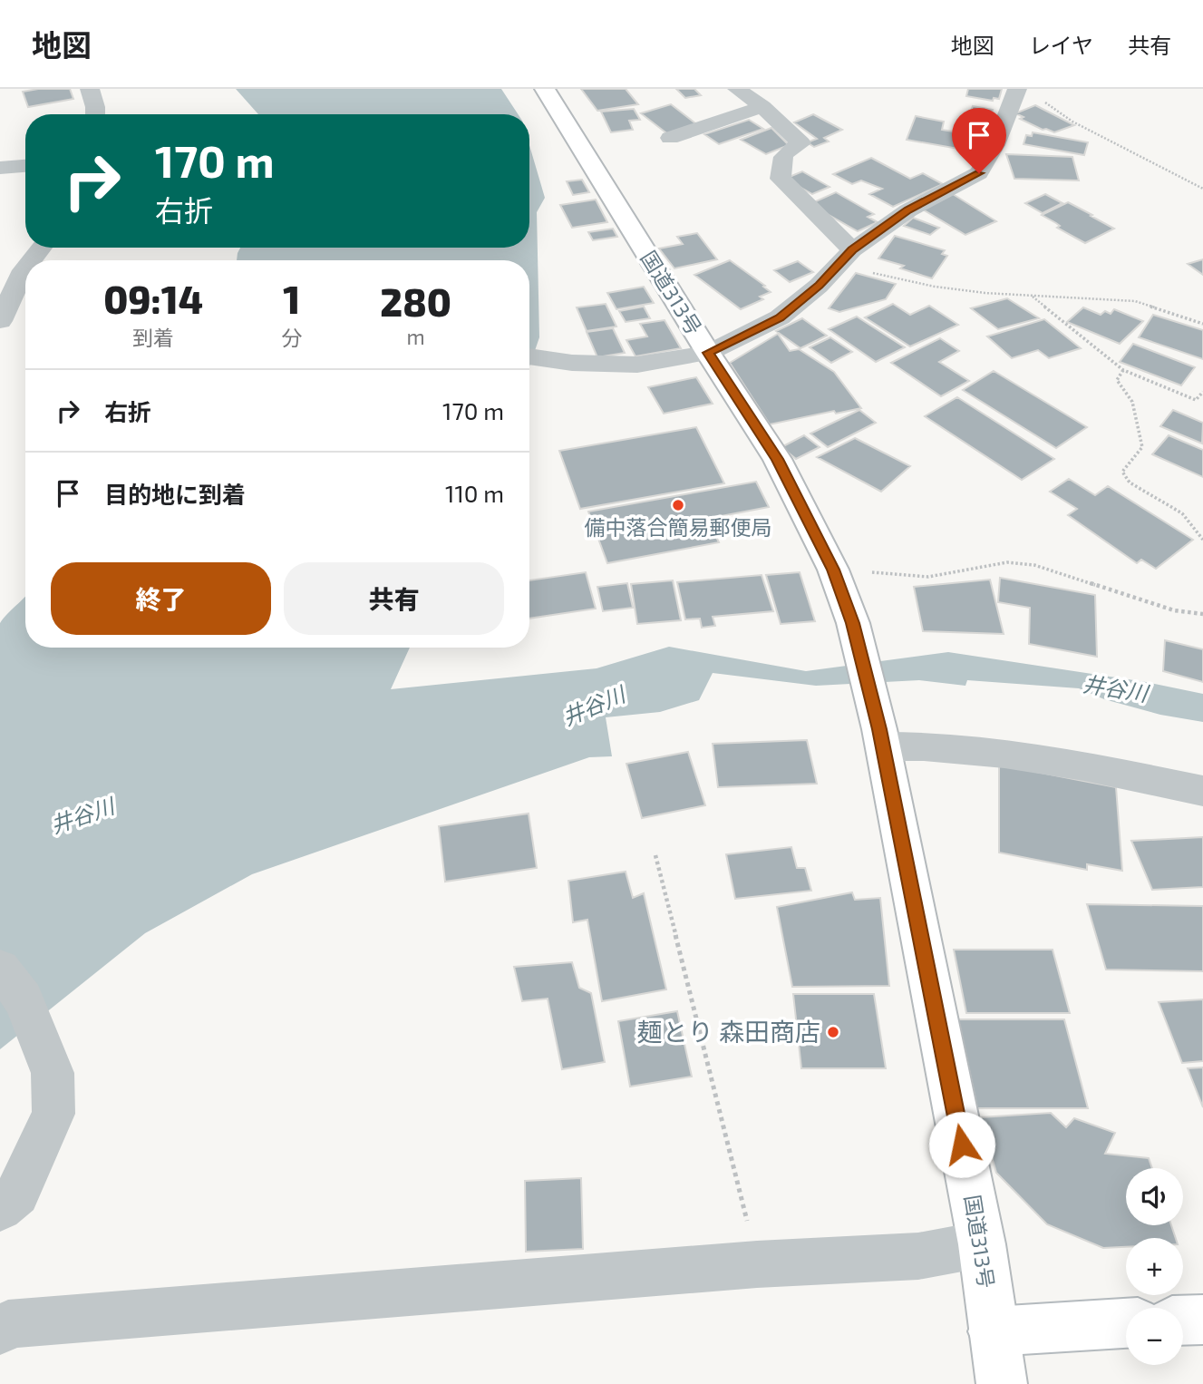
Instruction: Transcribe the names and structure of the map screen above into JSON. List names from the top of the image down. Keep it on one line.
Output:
{"streets":{"main road":["国道313号"]},"water":["井谷川"],"places":["備中落合簡易郵便局","麺とり 森田商店"],"page":{"header":"地図","nav":["地図","レイヤ","共有"],"turn":["170 m","右折"],"eta":["09:14","到着","1","分","280","m"],"list":[{"name":"右折","value":"170 m"},{"name":"目的地に到着","value":"110 m"}],"buttons":["終了","共有"],"map_buttons":["+","−"]}}
